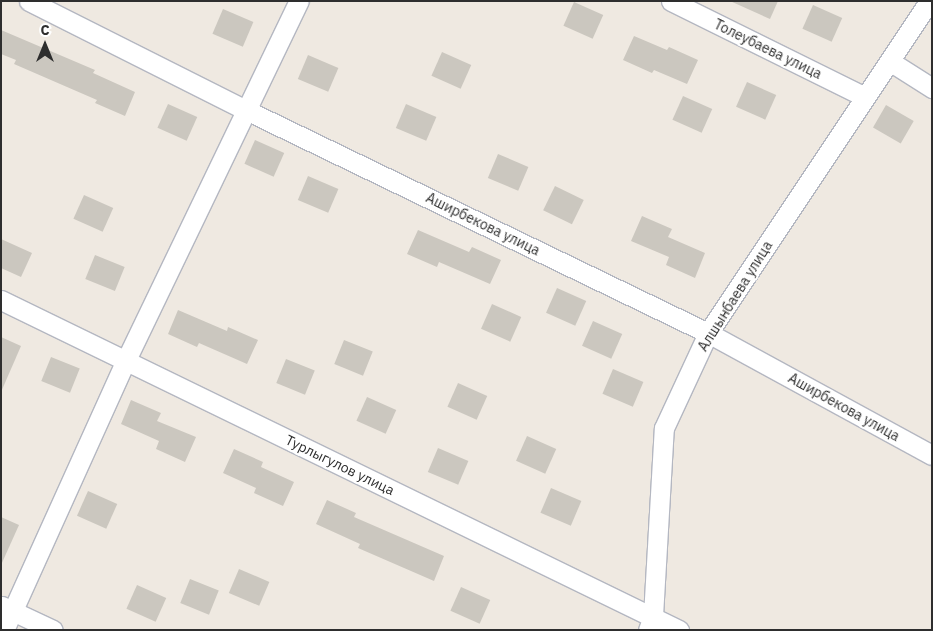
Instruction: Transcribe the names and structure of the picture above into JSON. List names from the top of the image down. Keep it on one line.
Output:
{"streets":{"street":["Толеубаева улица","Аширбекова улица","Алшынбаева улица","Турлыгулов улица"]},"crossings":[["Толеубаева улица","Алшынбаева улица"],["Аширбекова улица","Алшынбаева улица"],["Алшынбаева улица","Турлыгулов улица"]],"north":"top"}
